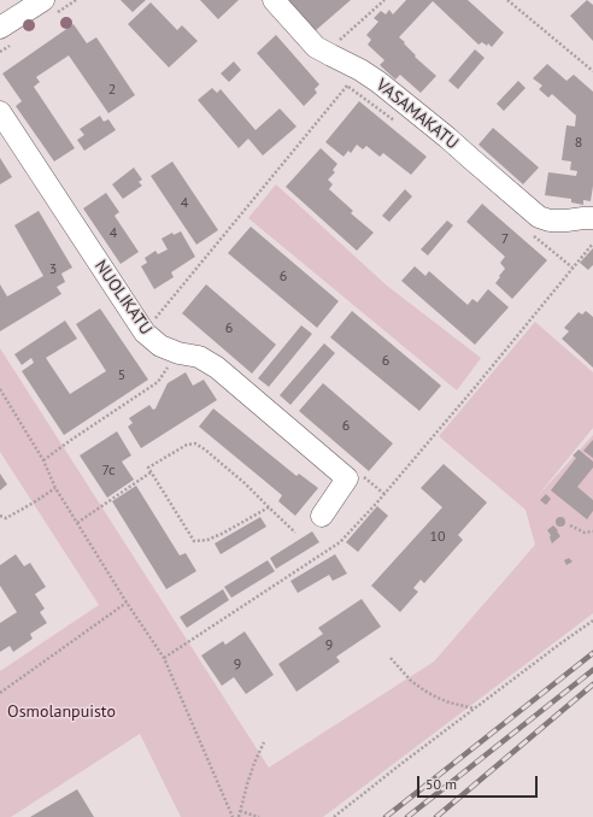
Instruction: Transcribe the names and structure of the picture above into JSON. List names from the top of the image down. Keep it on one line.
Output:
{"streets":{"street":["VASAMAKATU","NUOLIKATU"]},"parks":["Osmolanpuisto"],"house_numbers":["2","8","4","4","7","3","6","6","6","5","6","7c","10","9","9"],"scale_bar":"50 m"}
